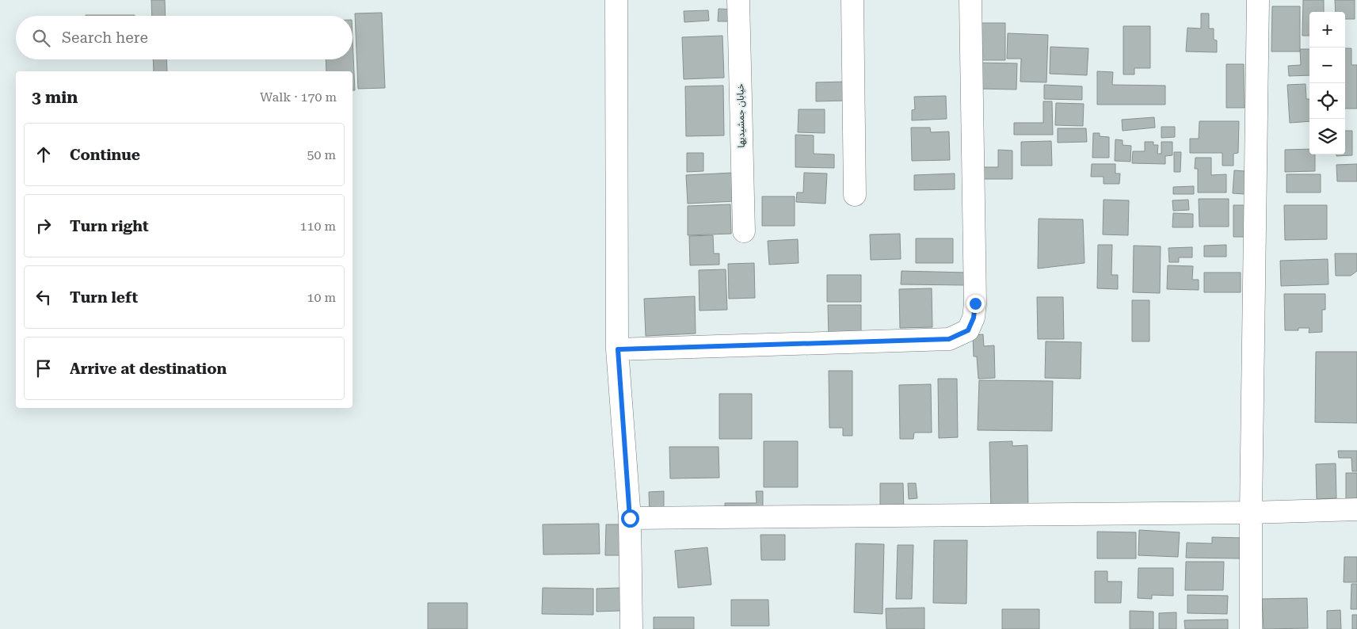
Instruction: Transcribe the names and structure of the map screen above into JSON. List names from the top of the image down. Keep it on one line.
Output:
{"streets":{"street":["خیابان جمشیدیها"]},"page":{"map_buttons":["+","−"],"search":"Search here","heading":["3 min","Walk · 170 m"],"list":[["Continue","50 m"],["Turn right","110 m"],["Turn left","10 m"],"Arrive at destination"]}}
